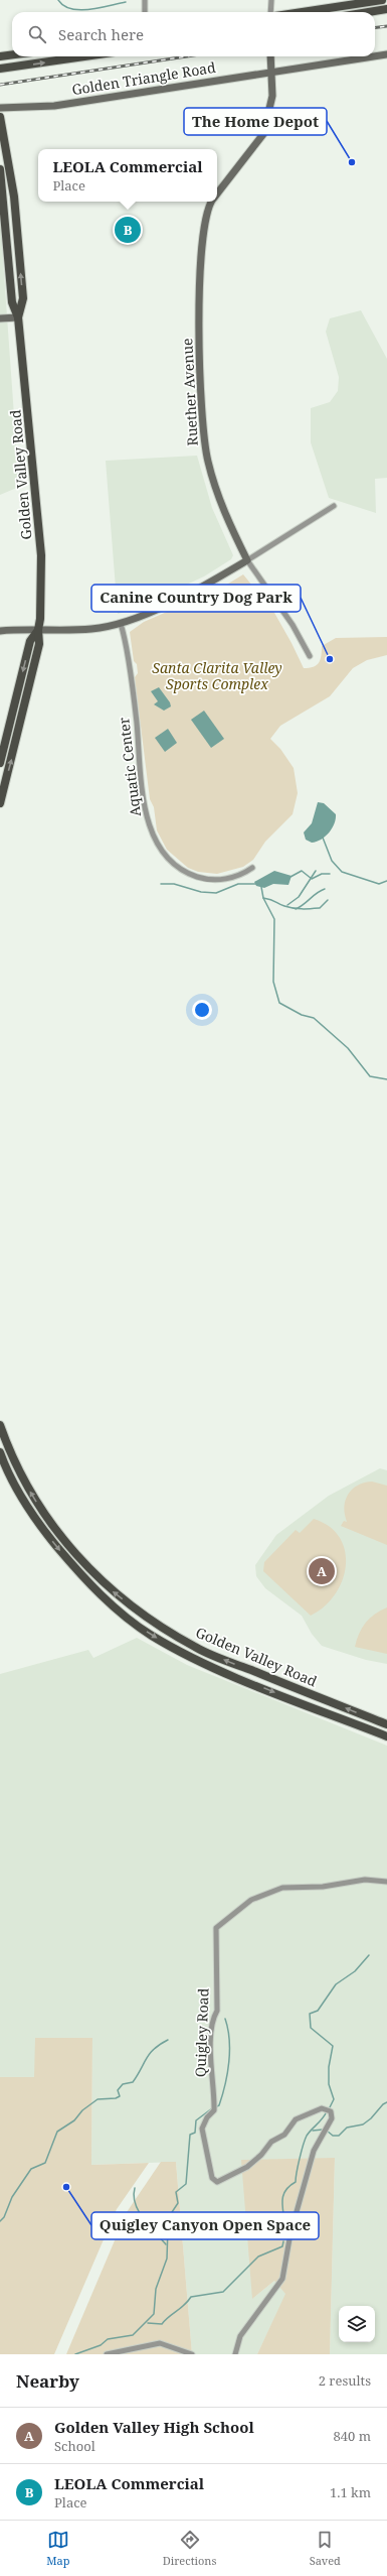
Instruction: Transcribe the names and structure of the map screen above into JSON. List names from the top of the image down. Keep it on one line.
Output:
{"streets":{"main road":["Golden Valley Road"],"street":["Golden Triangle Road","Ruether Avenue","Aquatic Center","Quigley Road"]},"crossings":[["Golden Triangle Road","Ruether Avenue"]],"parks":["Santa Clarita Valley Sports Complex"],"places":["The Home Depot","Canine Country Dog Park","Quigley Canyon Open Space"],"page":{"search":"Search here","popup":["LEOLA Commercial","Place"],"pins":["B","A"],"heading":["Nearby","2 results"],"list":[{"mark":"A","name":"Golden Valley High School","note":"School","value":"840 m"},{"mark":"B","name":"LEOLA Commercial","note":"Place","value":"1.1 km"}],"nav":["Map","Directions","Saved"]}}
